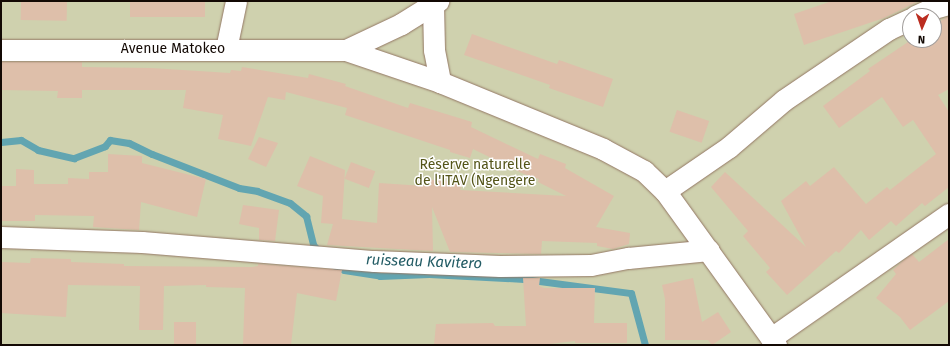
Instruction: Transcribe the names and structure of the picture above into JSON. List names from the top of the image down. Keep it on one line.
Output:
{"streets":{"street":["Avenue Matokeo"]},"water":["ruisseau Kavitero"],"parks":["Réserve naturelle de l'ITAV (Ngengere"],"north":"bottom"}
